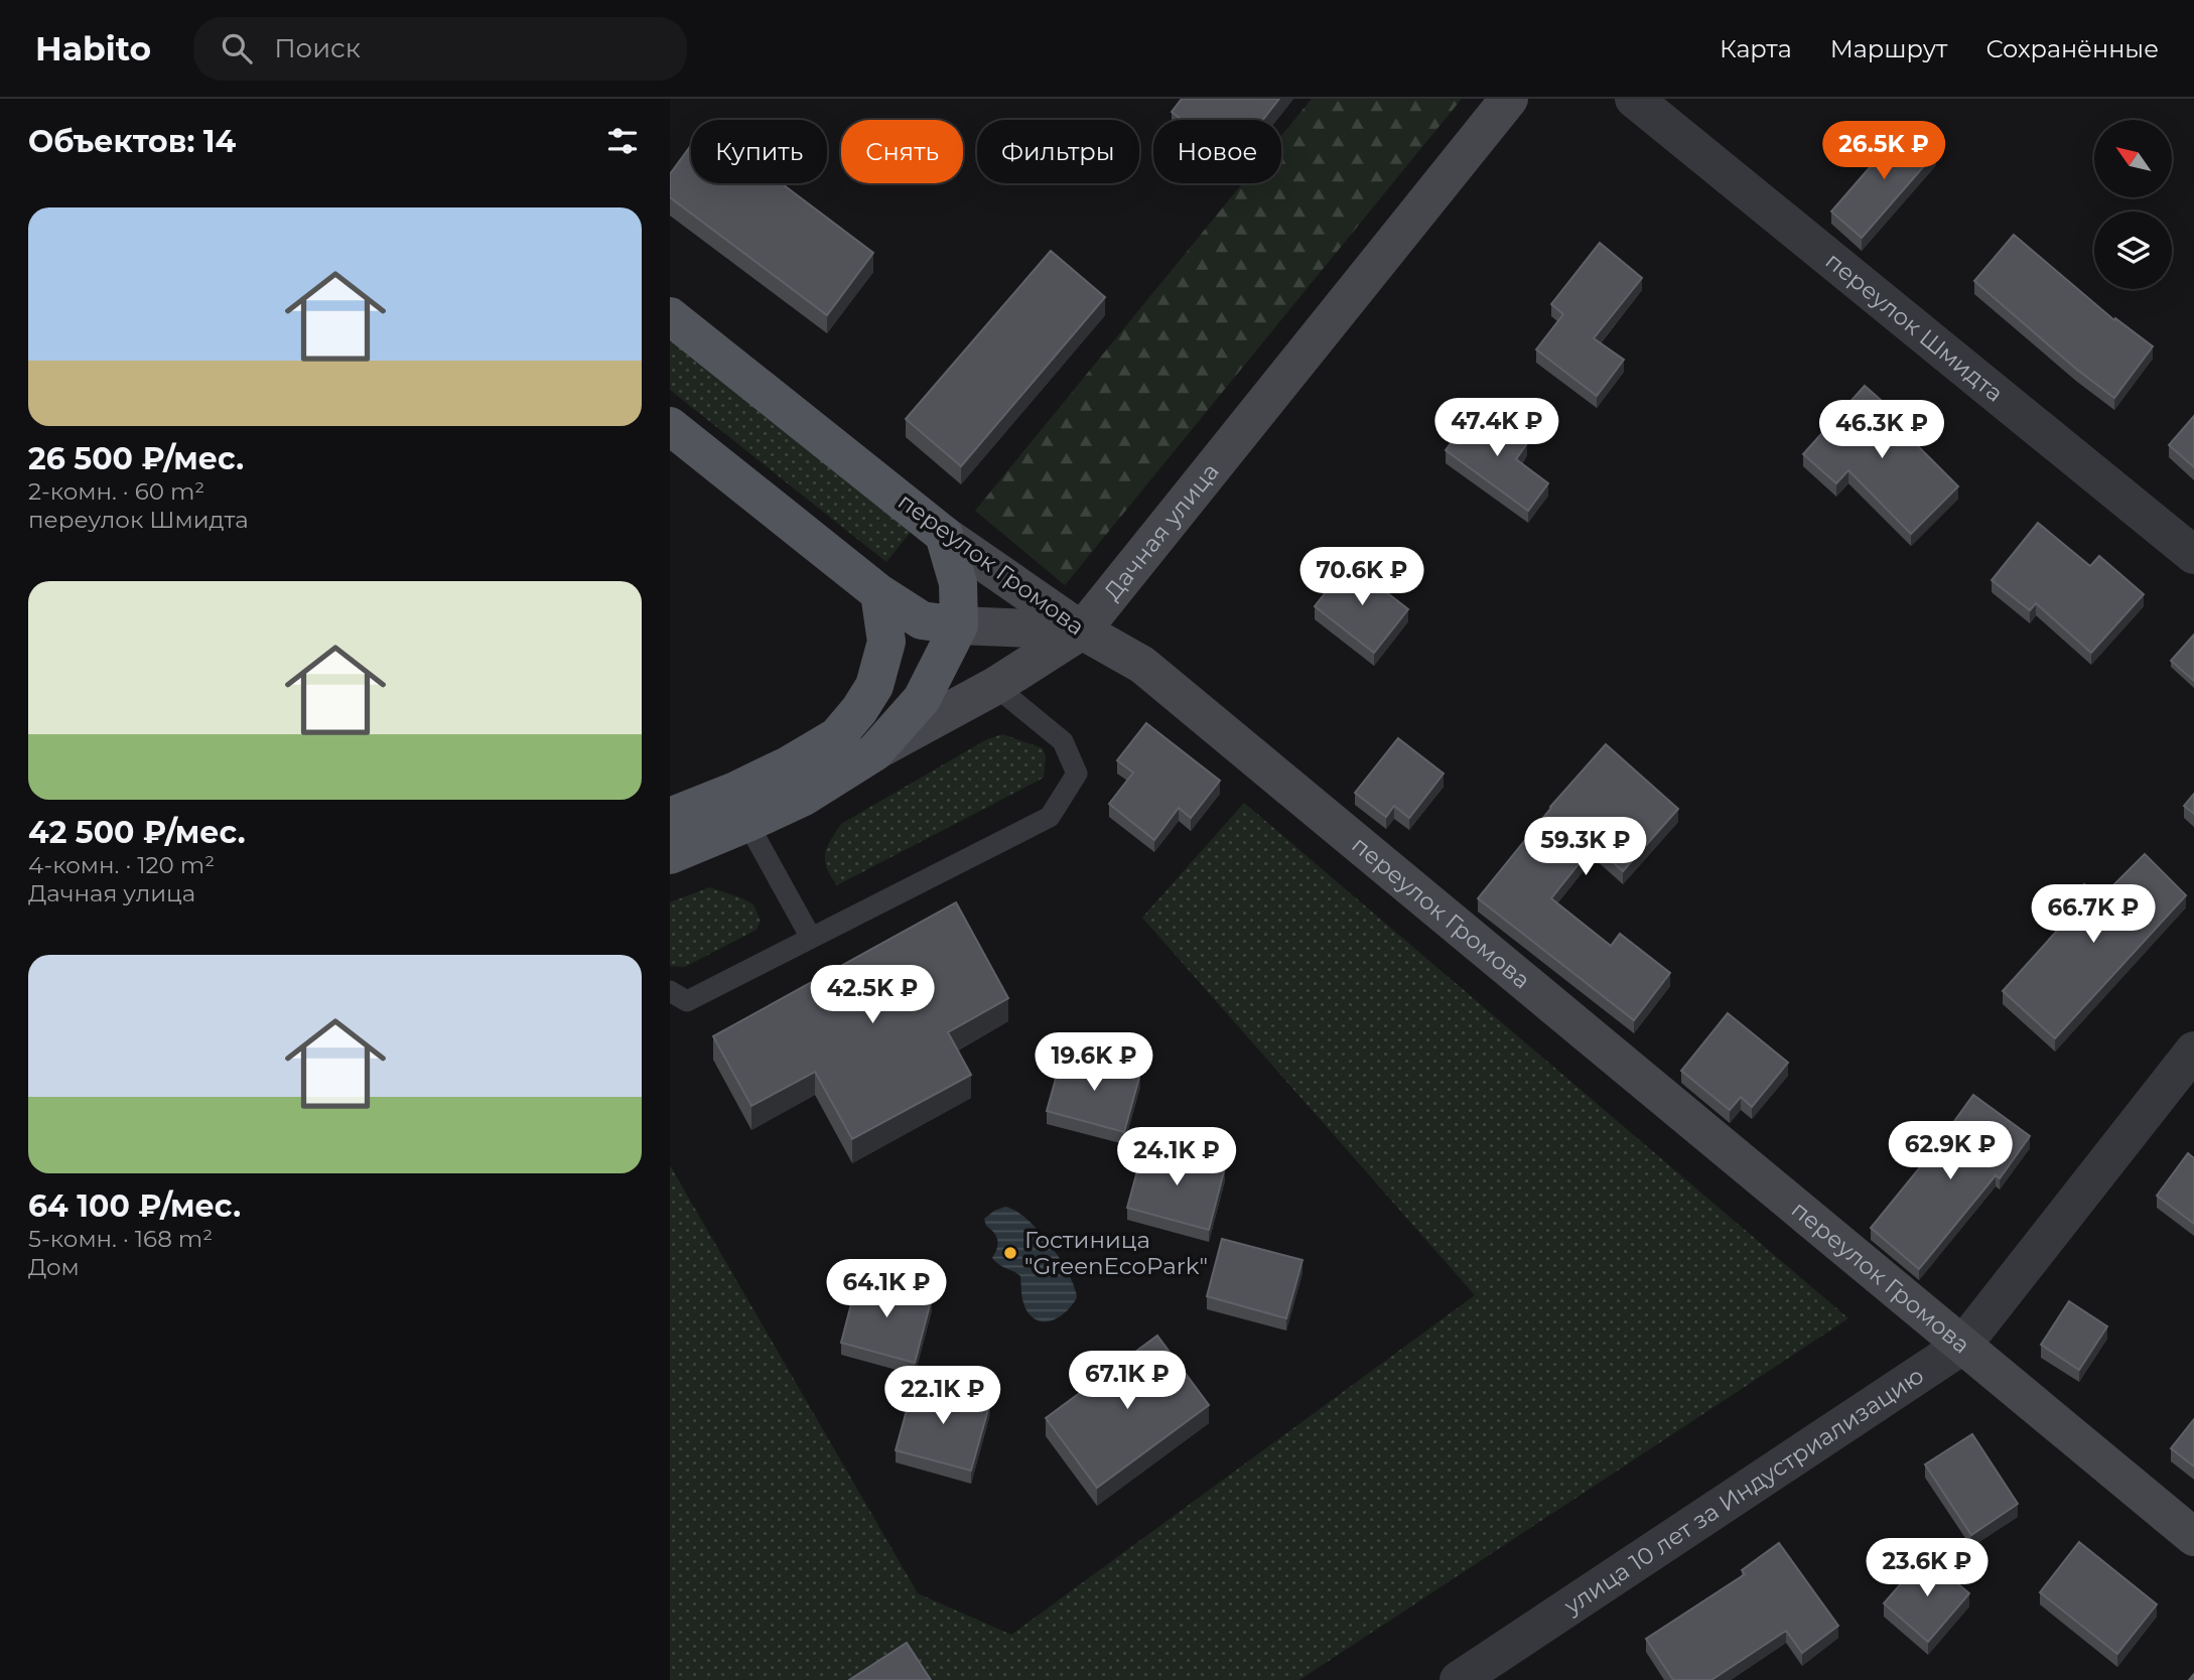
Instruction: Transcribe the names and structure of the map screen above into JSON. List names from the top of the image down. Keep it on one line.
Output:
{"streets":{"main road":["Дачная улица","переулок Громова"],"street":["переулок Шмидта","улица 10 лет за Индустриализацию"]},"crossings":[["Дачная улица","переулок Громова"],["переулок Громова","улица 10 лет за Индустриализацию"]],"places":["Гостиница \"GreenEcoPark\""],"north":"top left","page":{"header":"Habito","search":"Поиск","nav":["Карта","Маршрут","Сохранённые"],"heading":"Объектов: 14","chip":["Купить","Снять","Фильтры","Новое"],"price":["26.5K ₽","47.4K ₽","46.3K ₽","70.6K ₽","59.3K ₽","66.7K ₽","42.5K ₽","19.6K ₽","62.9K ₽","24.1K ₽","64.1K ₽","67.1K ₽","22.1K ₽","23.6K ₽"],"list":[{"name":"26 500 ₽/мес.","note":"2-комн. · 60 m² · переулок Шмидта"},{"name":"42 500 ₽/мес.","note":"4-комн. · 120 m² · Дачная улица"},{"name":"64 100 ₽/мес.","note":"5-комн. · 168 m² · Дом"}]}}
